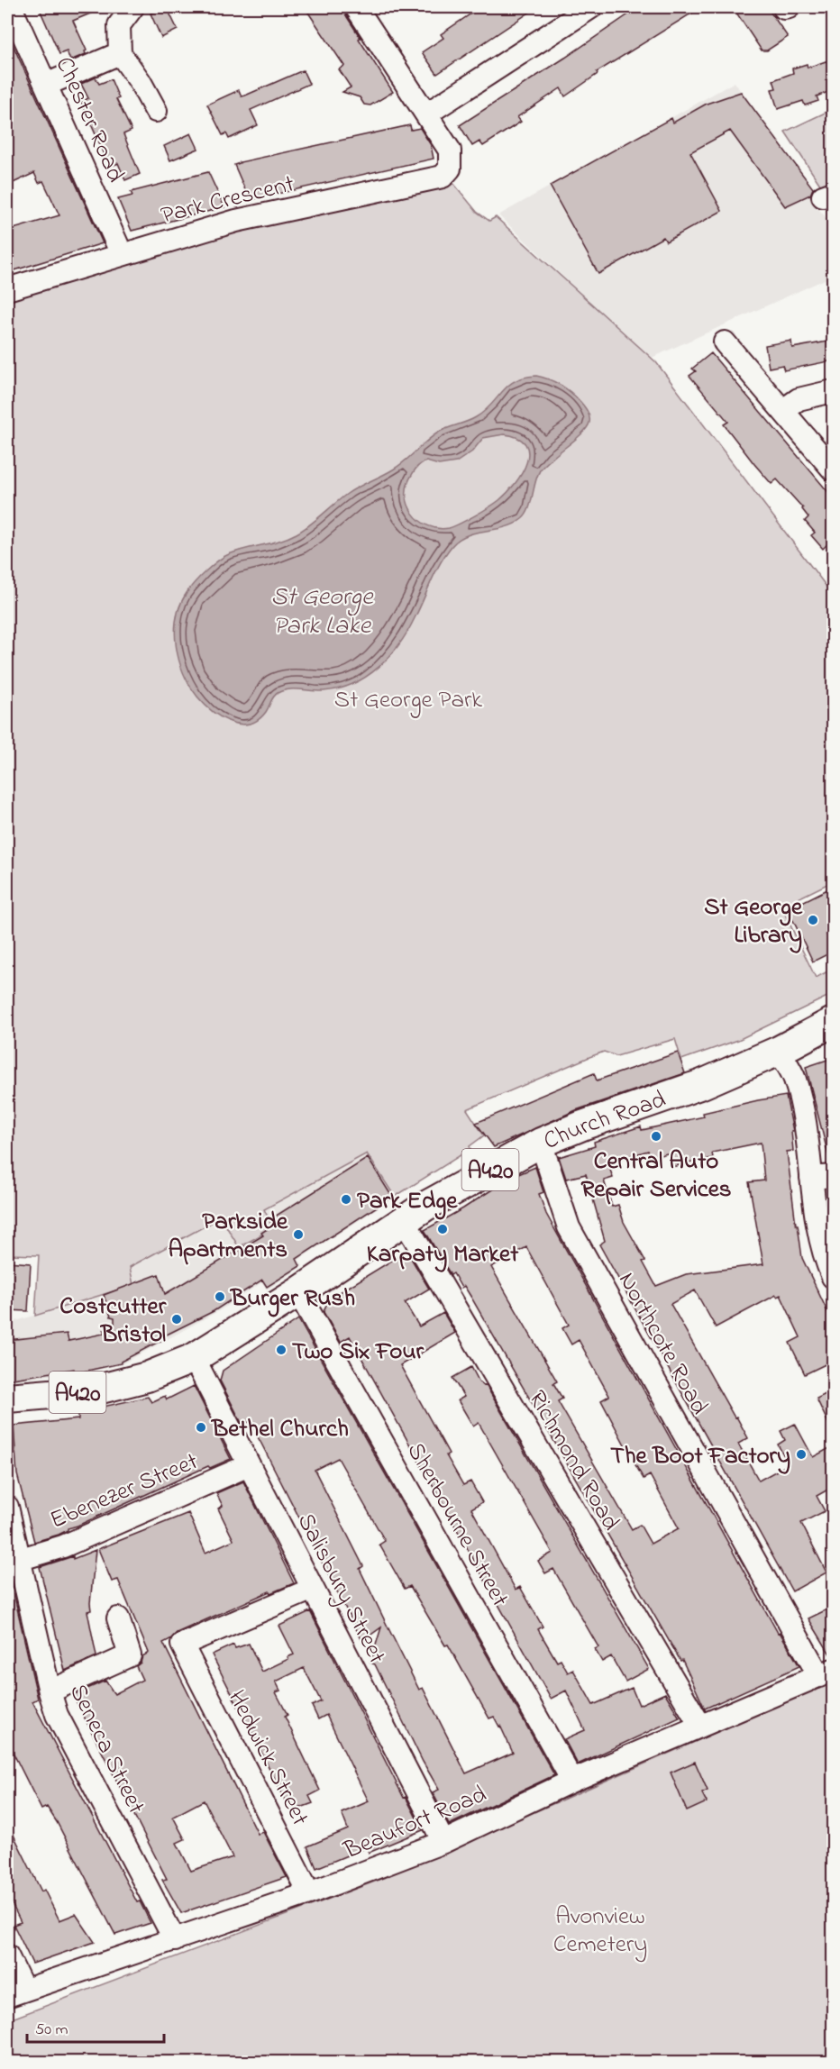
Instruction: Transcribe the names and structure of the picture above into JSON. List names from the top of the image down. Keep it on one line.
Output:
{"streets":{"main road":["Church Road","A420"],"street":["Chester Road","Park Crescent","Northcote Road","Richmond Road","Ebenezer Street","Sherbourne Street","Salisbury Street","Seneca Street","Hedwick Street","Beaufort Road"]},"crossings":[["Chester Road","Park Crescent"],["Church Road","Northcote Road"],["Church Road","Richmond Road"],["Church Road","Sherbourne Street"],["Church Road","Salisbury Street"],["Northcote Road","Beaufort Road"],["Richmond Road","Beaufort Road"],["Ebenezer Street","Salisbury Street"],["Ebenezer Street","Seneca Street"],["Sherbourne Street","Beaufort Road"],["Salisbury Street","Hedwick Street"],["Salisbury Street","Beaufort Road"],["Seneca Street","Beaufort Road"],["Hedwick Street","Beaufort Road"]],"water":["St George Park Lake"],"parks":["St George Park","Avonview Cemetery"],"places":["St George Library","Central Auto Repair Services","Park Edge","Karpaty Market","Parkside Apartments","Burger Rush","Costcutter Bristol","Two Six Four","Bethel Church","The Boot Factory"],"scale_bar":"50 m"}
